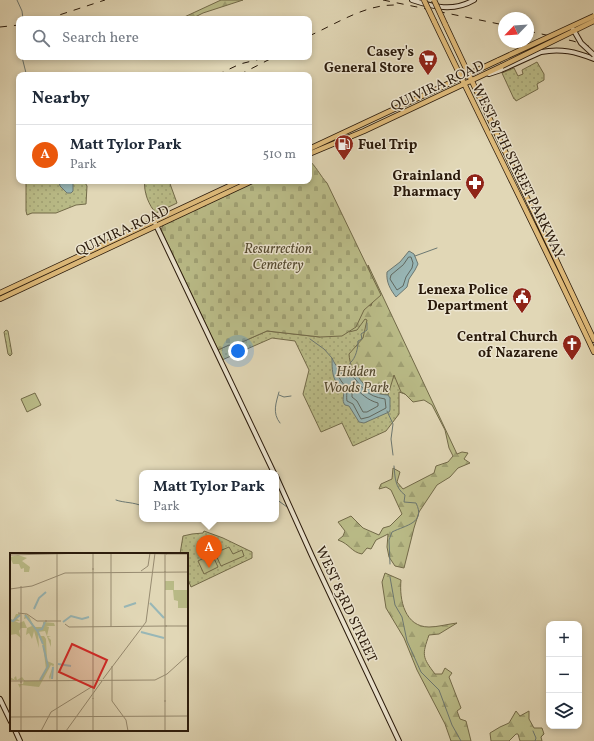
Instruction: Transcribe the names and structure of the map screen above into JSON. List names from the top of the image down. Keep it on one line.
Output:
{"streets":{"main road":["QUIVIRA ROAD","WEST 87TH STREET PARKWAY"],"street":["WEST 83RD STREET"]},"crossings":[["QUIVIRA ROAD","WEST 87TH STREET PARKWAY"]],"parks":["Resurrection Cemetery","Hidden Woods Park"],"places":{"supermarket":["Casey's General Store"],"fuel station":["Fuel Trip"],"pharmacy":["Grainland Pharmacy"],"public building":["Lenexa Police Department"],"church":["Central Church of Nazarene"]},"north":"bottom left","page":{"search":"Search here","heading":"Nearby","list":[{"mark":"A","name":"Matt Tylor Park","note":"Park","value":"510 m"}],"popup":["Matt Tylor Park","Park"],"pins":"A","map_buttons":["+","−"]}}
